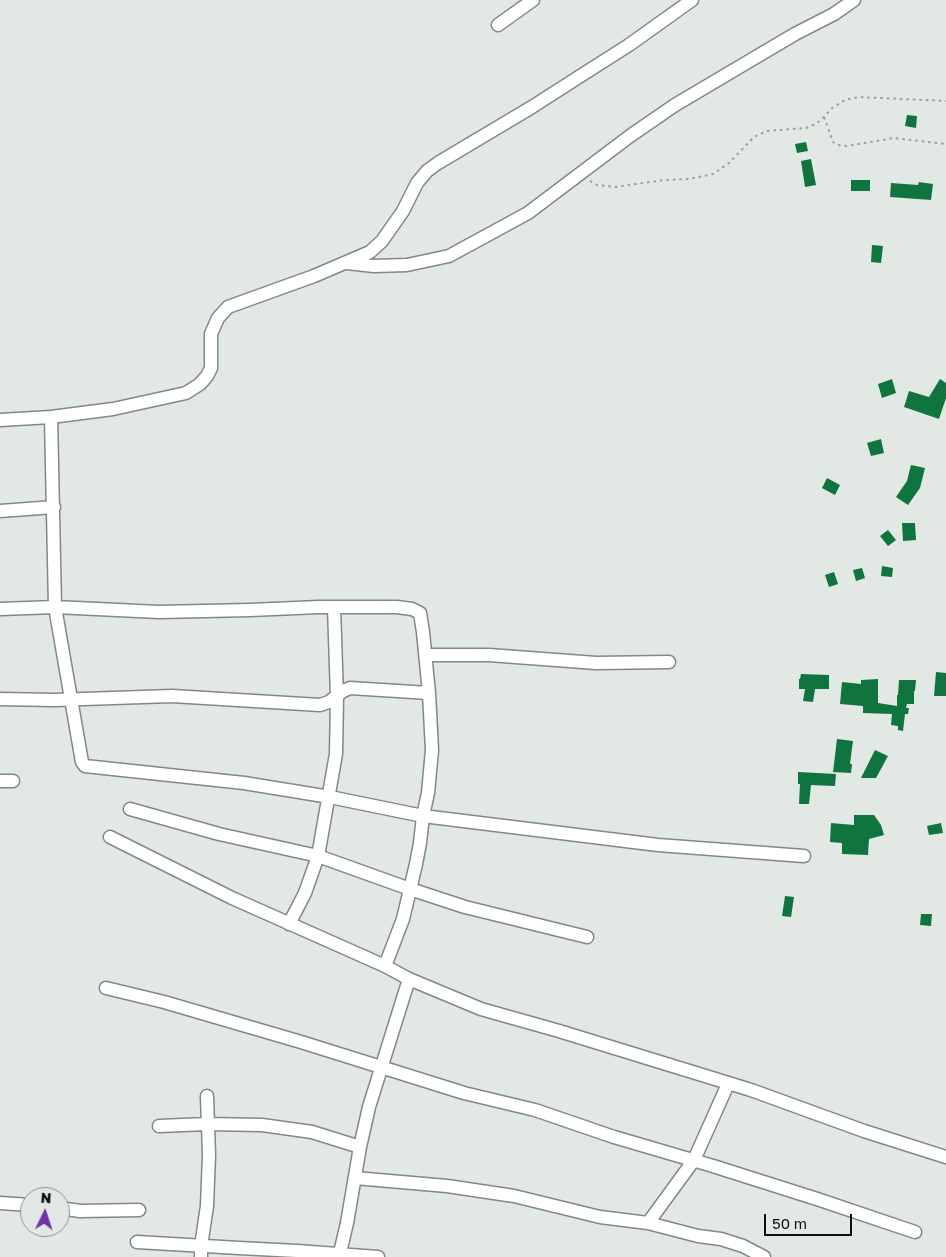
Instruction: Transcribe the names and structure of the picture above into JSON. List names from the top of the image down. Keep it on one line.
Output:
{"scale_bar":"50 m","north":"top"}
